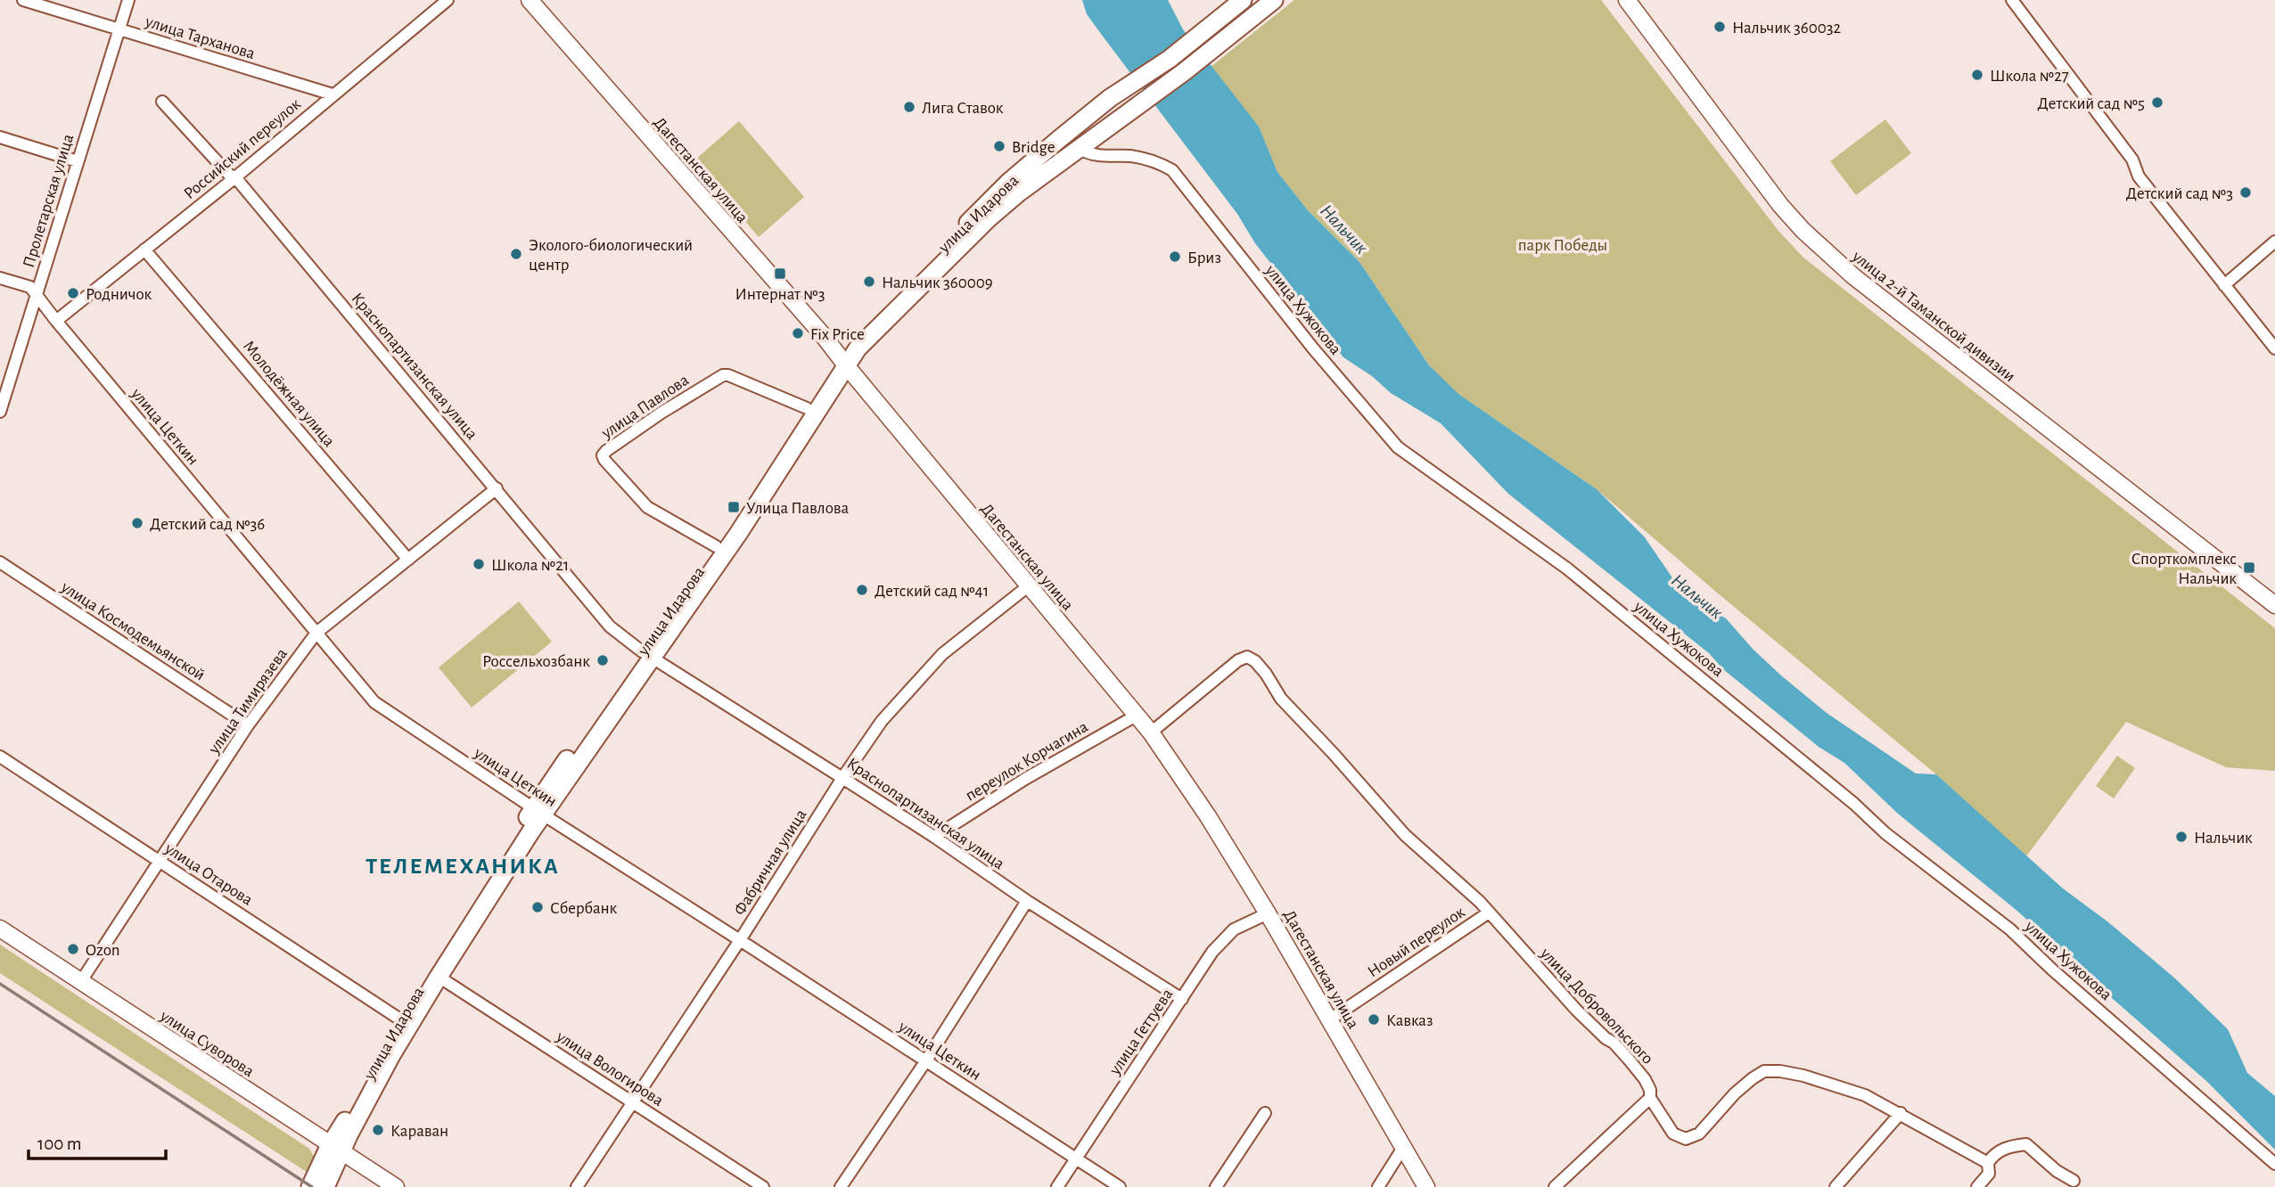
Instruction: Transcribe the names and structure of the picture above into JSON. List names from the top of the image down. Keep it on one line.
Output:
{"streets":{"main road":["улица Идарова"],"street":["улица Тарханова","Российский переулок","Дагестанская улица","Пролетарская улица","улица Хужокова","улица 2-й Таманской дивизии","Краснопартизанская улица","Молодёжная улица","улица Павлова","улица Цеткин","улица Космодемьянской","улица Тимирязева","переулок Корчагина","Фабричная улица","улица Отарова","Новый переулок","улица Добровольского","улица Геттуева","улица Суворова","улица Вологирова"]},"crossings":[["улица Тарханова","Российский переулок"],["улица Тарханова","Пролетарская улица"],["Российский переулок","Краснопартизанская улица"],["Российский переулок","Молодёжная улица"],["Российский переулок","улица Цеткин"],["Дагестанская улица","улица Идарова"],["Дагестанская улица","переулок Корчагина"],["Дагестанская улица","Фабричная улица"],["Дагестанская улица","Новый переулок"],["Дагестанская улица","улица Добровольского"],["Дагестанская улица","улица Геттуева"],["Пролетарская улица","улица Цеткин"],["улица Идарова","улица Хужокова"],["улица Идарова","Краснопартизанская улица"],["улица Идарова","улица Павлова"],["улица Идарова","улица Цеткин"],["улица Идарова","улица Отарова"],["улица Идарова","улица Суворова"],["улица Идарова","улица Вологирова"],["Краснопартизанская улица","улица Тимирязева"],["Краснопартизанская улица","переулок Корчагина"],["Краснопартизанская улица","Фабричная улица"],["Краснопартизанская улица","улица Геттуева"],["Молодёжная улица","улица Тимирязева"],["улица Цеткин","улица Тимирязева"],["улица Цеткин","Фабричная улица"],["улица Цеткин","улица Геттуева"],["улица Космодемьянской","улица Тимирязева"],["улица Тимирязева","улица Отарова"],["улица Тимирязева","улица Суворова"],["Фабричная улица","улица Вологирова"],["Новый переулок","улица Добровольского"]],"districts":["ТЕЛЕМЕХАНИКА"],"water":["Нальчик"],"parks":["парк Победы"],"places":{"other":["Нальчик 360032","Школа №27","Детский сад №5","Лига Ставок","Bridge","Детский сад №3","Эколого-биологический центр","Бриз","Нальчик 360009","Родничок","Fix Price","Детский сад №36","Школа №21","Детский сад №41","Россельхозбанк","Нальчик","Сбербанк","Ozon","Кавказ","Караван"],"transit":["Интернат №3","Улица Павлова","Спорткомплекс Нальчик"]},"scale_bar":"100 m"}
